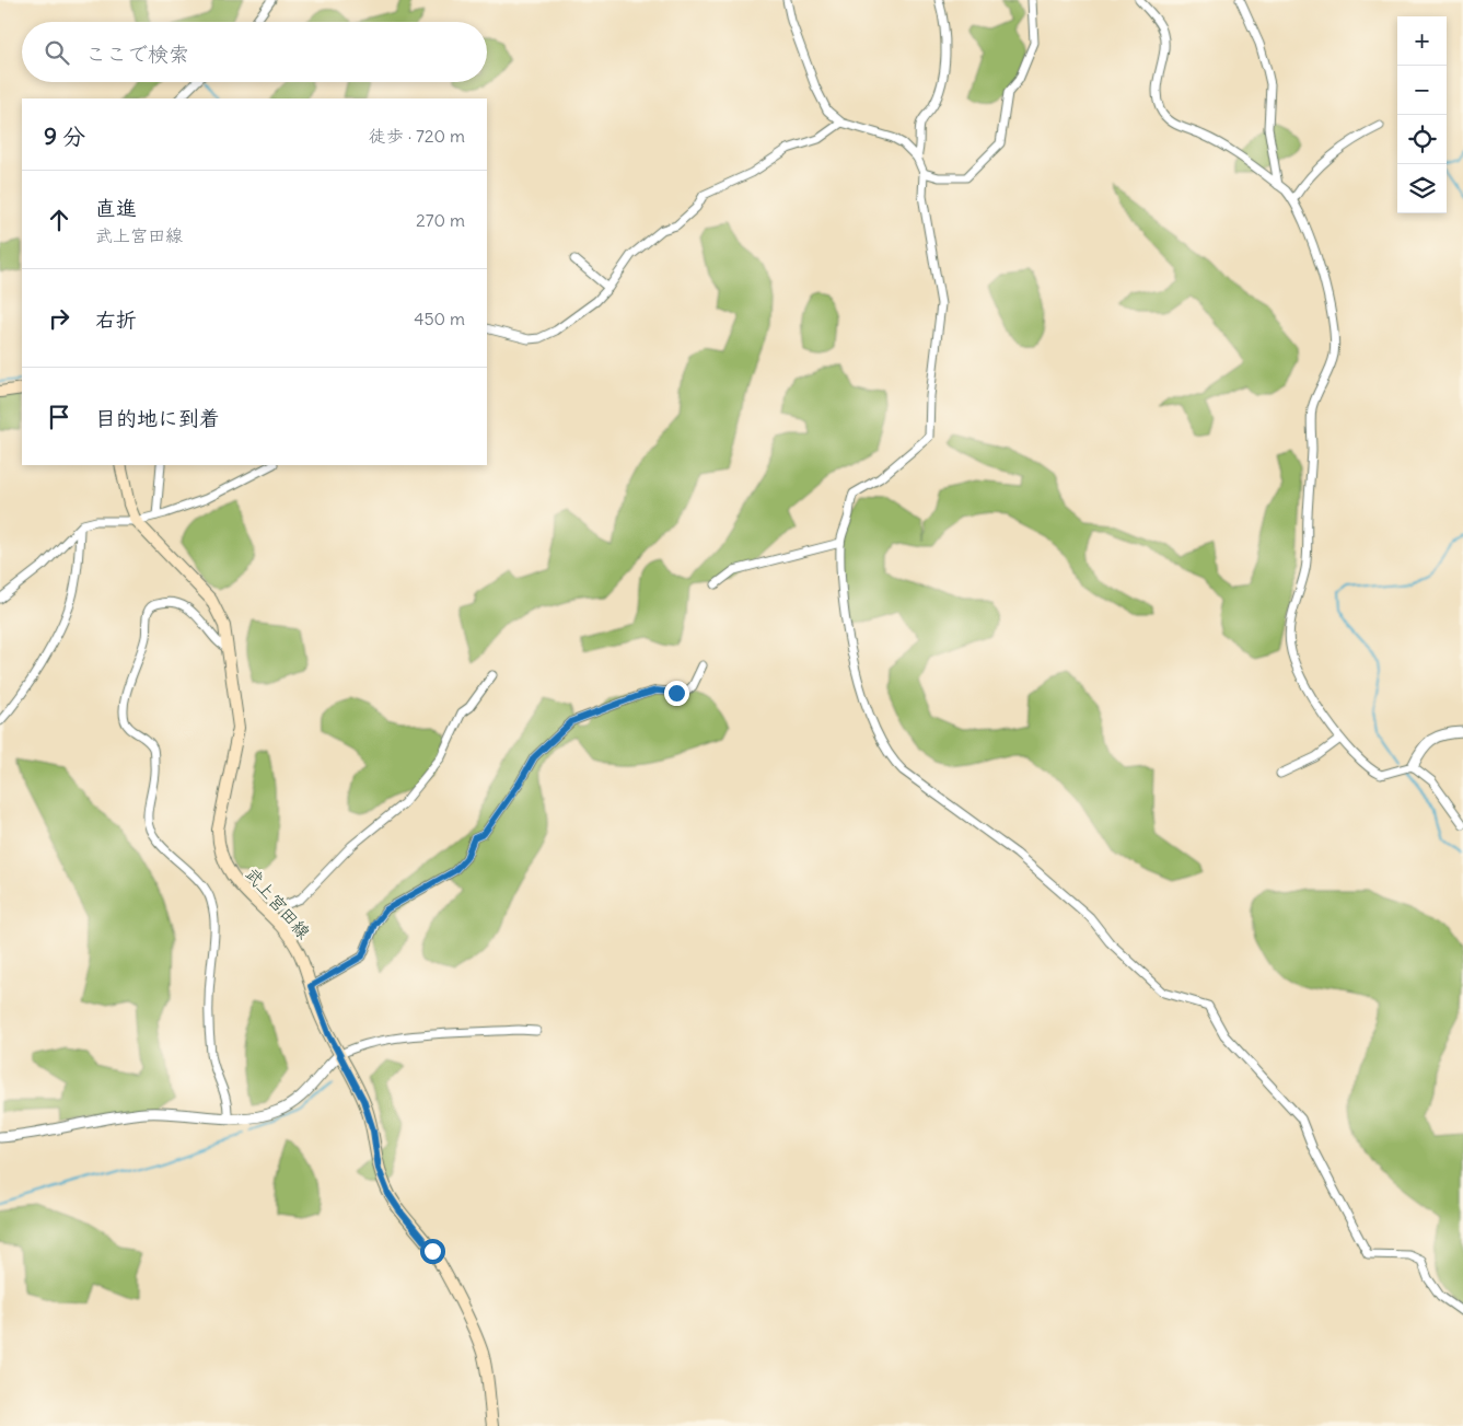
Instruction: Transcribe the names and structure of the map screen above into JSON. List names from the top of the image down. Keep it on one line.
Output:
{"streets":{"main road":["武上宮田線"]},"page":{"map_buttons":["+","−"],"search":"ここで検索","heading":["9 分","徒歩 · 720 m"],"list":[["直進","武上宮田線","270 m"],["右折","450 m"],"目的地に到着"]}}
